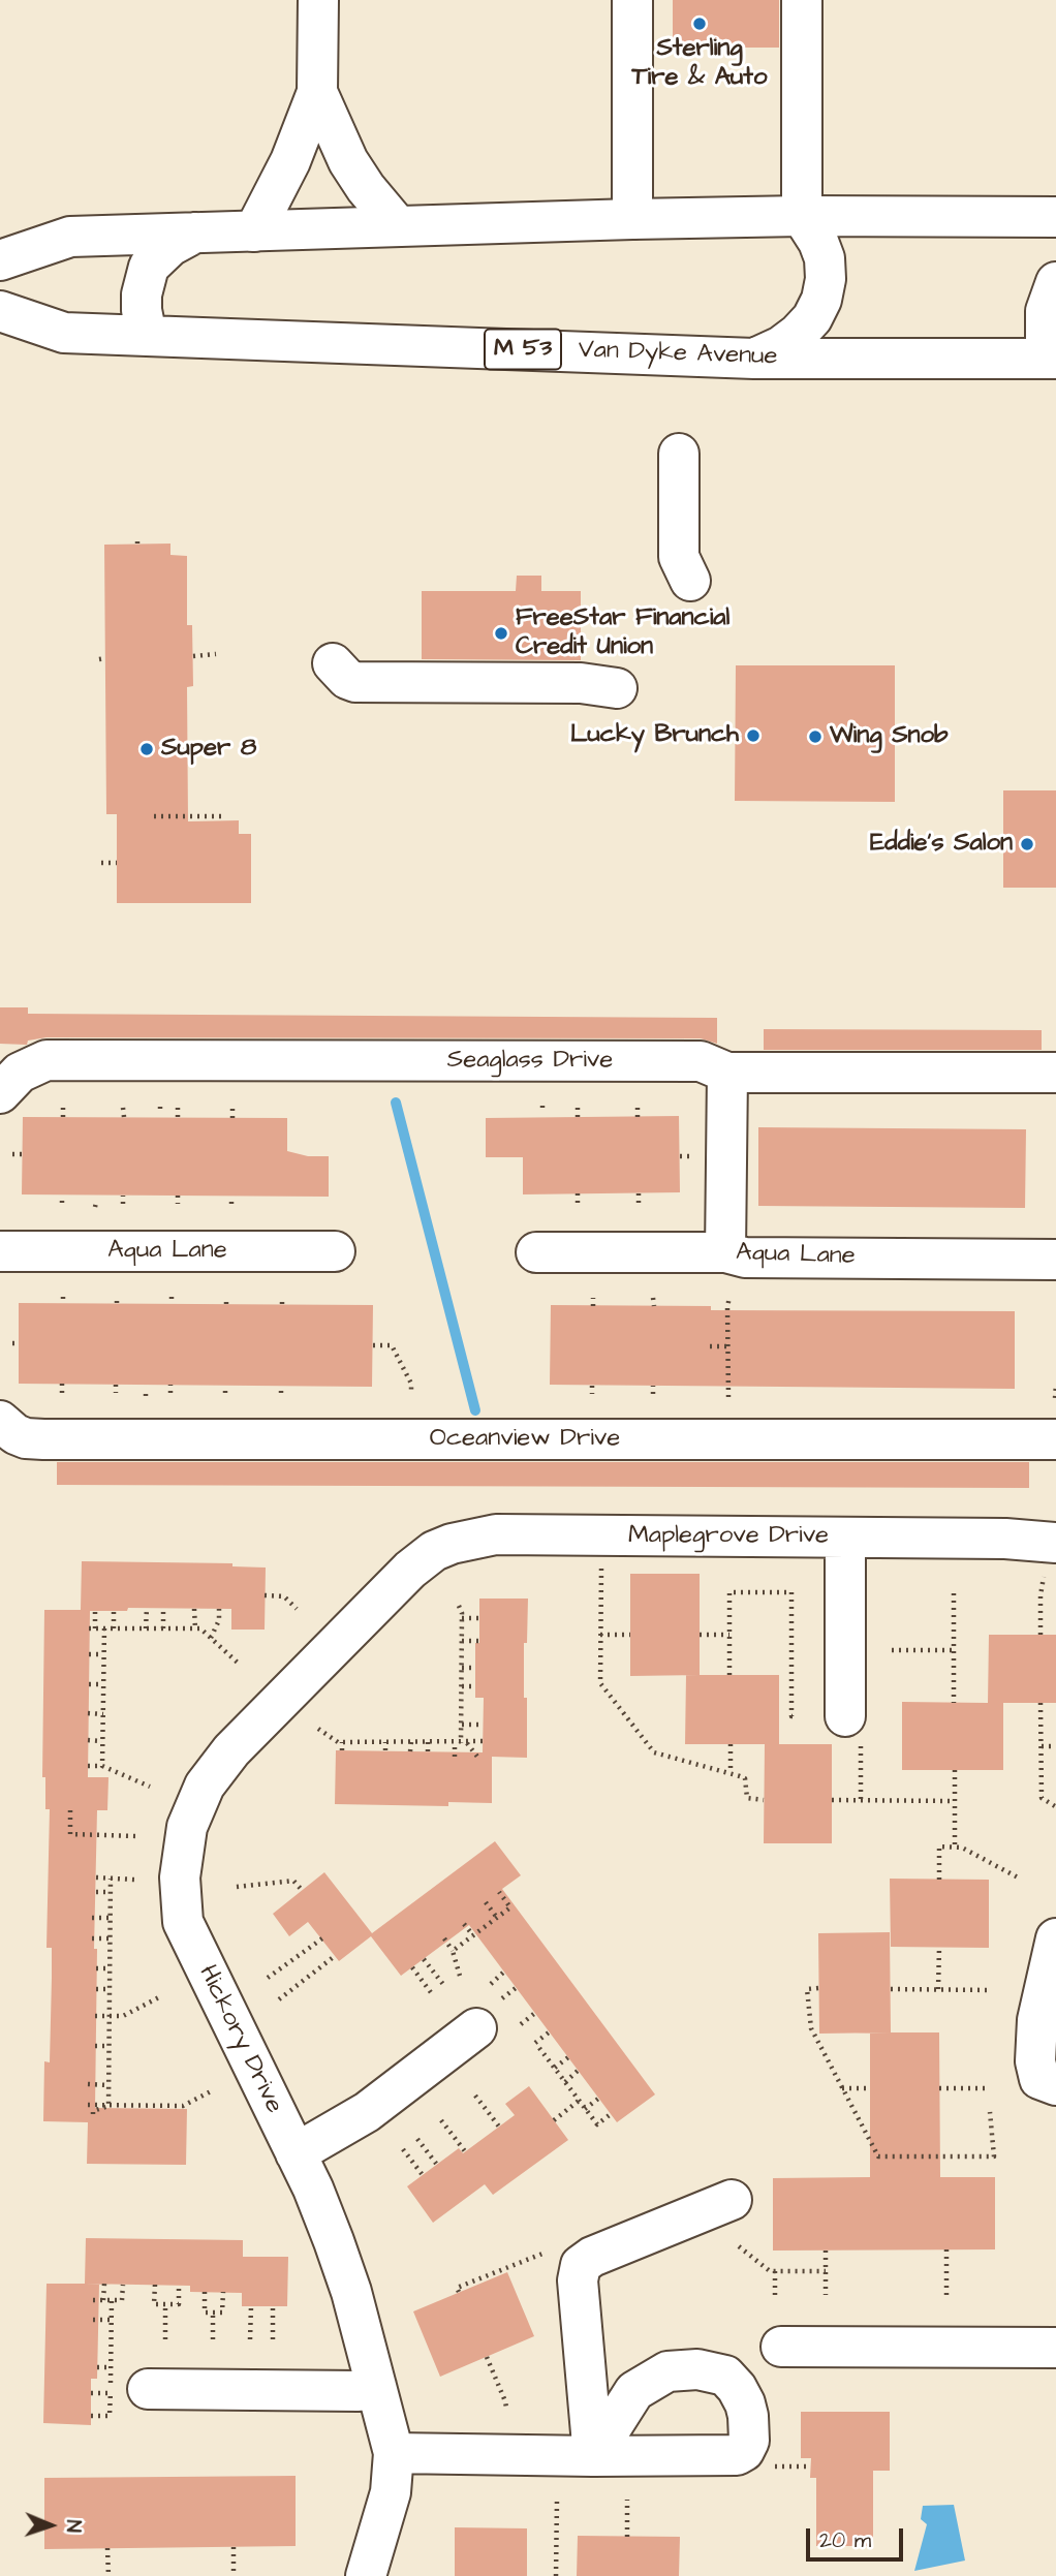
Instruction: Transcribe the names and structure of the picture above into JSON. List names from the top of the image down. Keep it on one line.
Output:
{"streets":{"street":["M 53","Van Dyke Avenue","Seaglass Drive","Aqua Lane","Oceanview Drive","Maplegrove Drive","Hickory Drive"]},"crossings":[["Maplegrove Drive","Hickory Drive"]],"places":["Sterling Tire & Auto","FreeStar Financial Credit Union","Lucky Brunch","Wing Snob","Super 8","Eddie's Salon"],"scale_bar":"20 m","north":"right"}
